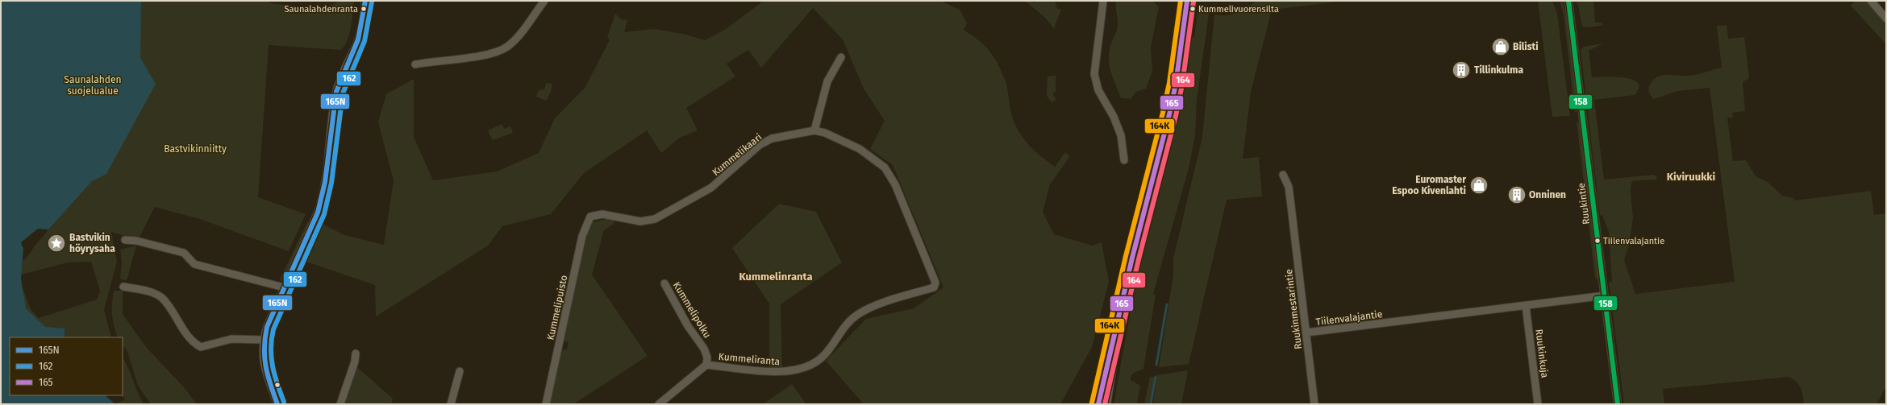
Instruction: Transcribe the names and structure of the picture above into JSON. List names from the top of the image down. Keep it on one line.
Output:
{"streets":{"street":["Kummelikaari","Ruukintie","Kummelipuisto","Ruukinmestarintie","Kummelipolku","Tiilenvalajantie","Ruukinkuja","Kummeliranta"]},"crossings":[["Kummelikaari","Kummelipuisto"],["Kummelikaari","Kummeliranta"],["Ruukintie","Tiilenvalajantie"],["Ruukinmestarintie","Tiilenvalajantie"],["Kummelipolku","Kummeliranta"],["Tiilenvalajantie","Ruukinkuja"]],"districts":["Kiviruukki","Kummelinranta"],"parks":["Saunalahden suojelualue","Bastvikinniitty"],"places":{"other":["Saunalahdenranta","Kummelivuorensilta","Tiilenvalajantie"],"shop":["Bilisti","Euromaster Espoo Kivenlahti"],"building":["Tillinkulma","Onninen"],"place":["Bastvikin höyrysaha"]},"lines":["transit line 165N","transit line 165","transit line 164K","transit line 158","transit line 162","transit line 164"],"legend":["165N","162","165"]}
